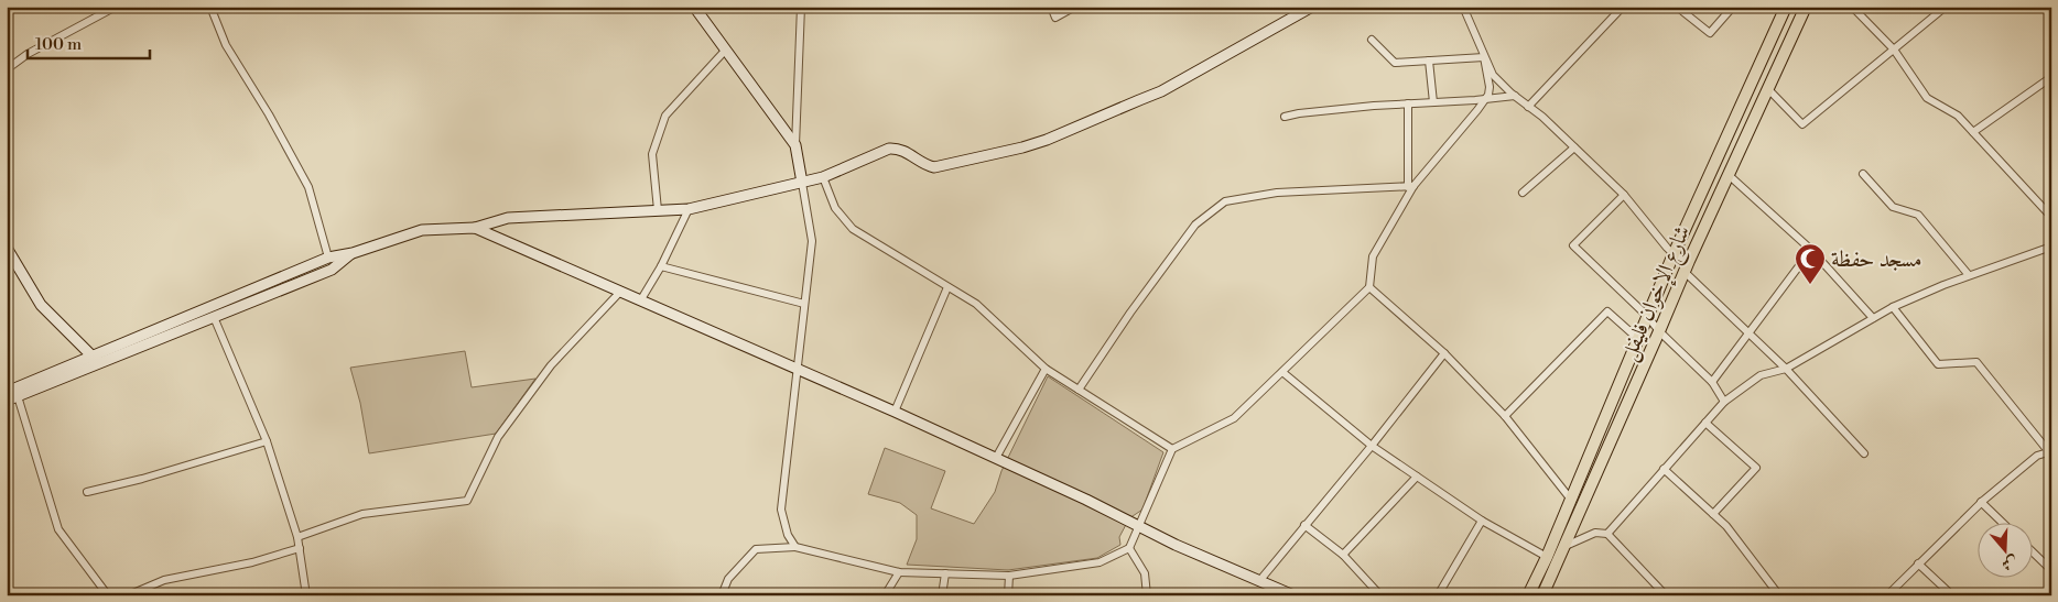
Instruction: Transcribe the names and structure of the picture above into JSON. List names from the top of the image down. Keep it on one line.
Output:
{"streets":{"main road":["شارع الإخوان فليفل"]},"places":{"mosque":["مسجد حفظة"]},"scale_bar":"100 m","north":"bottom"}
